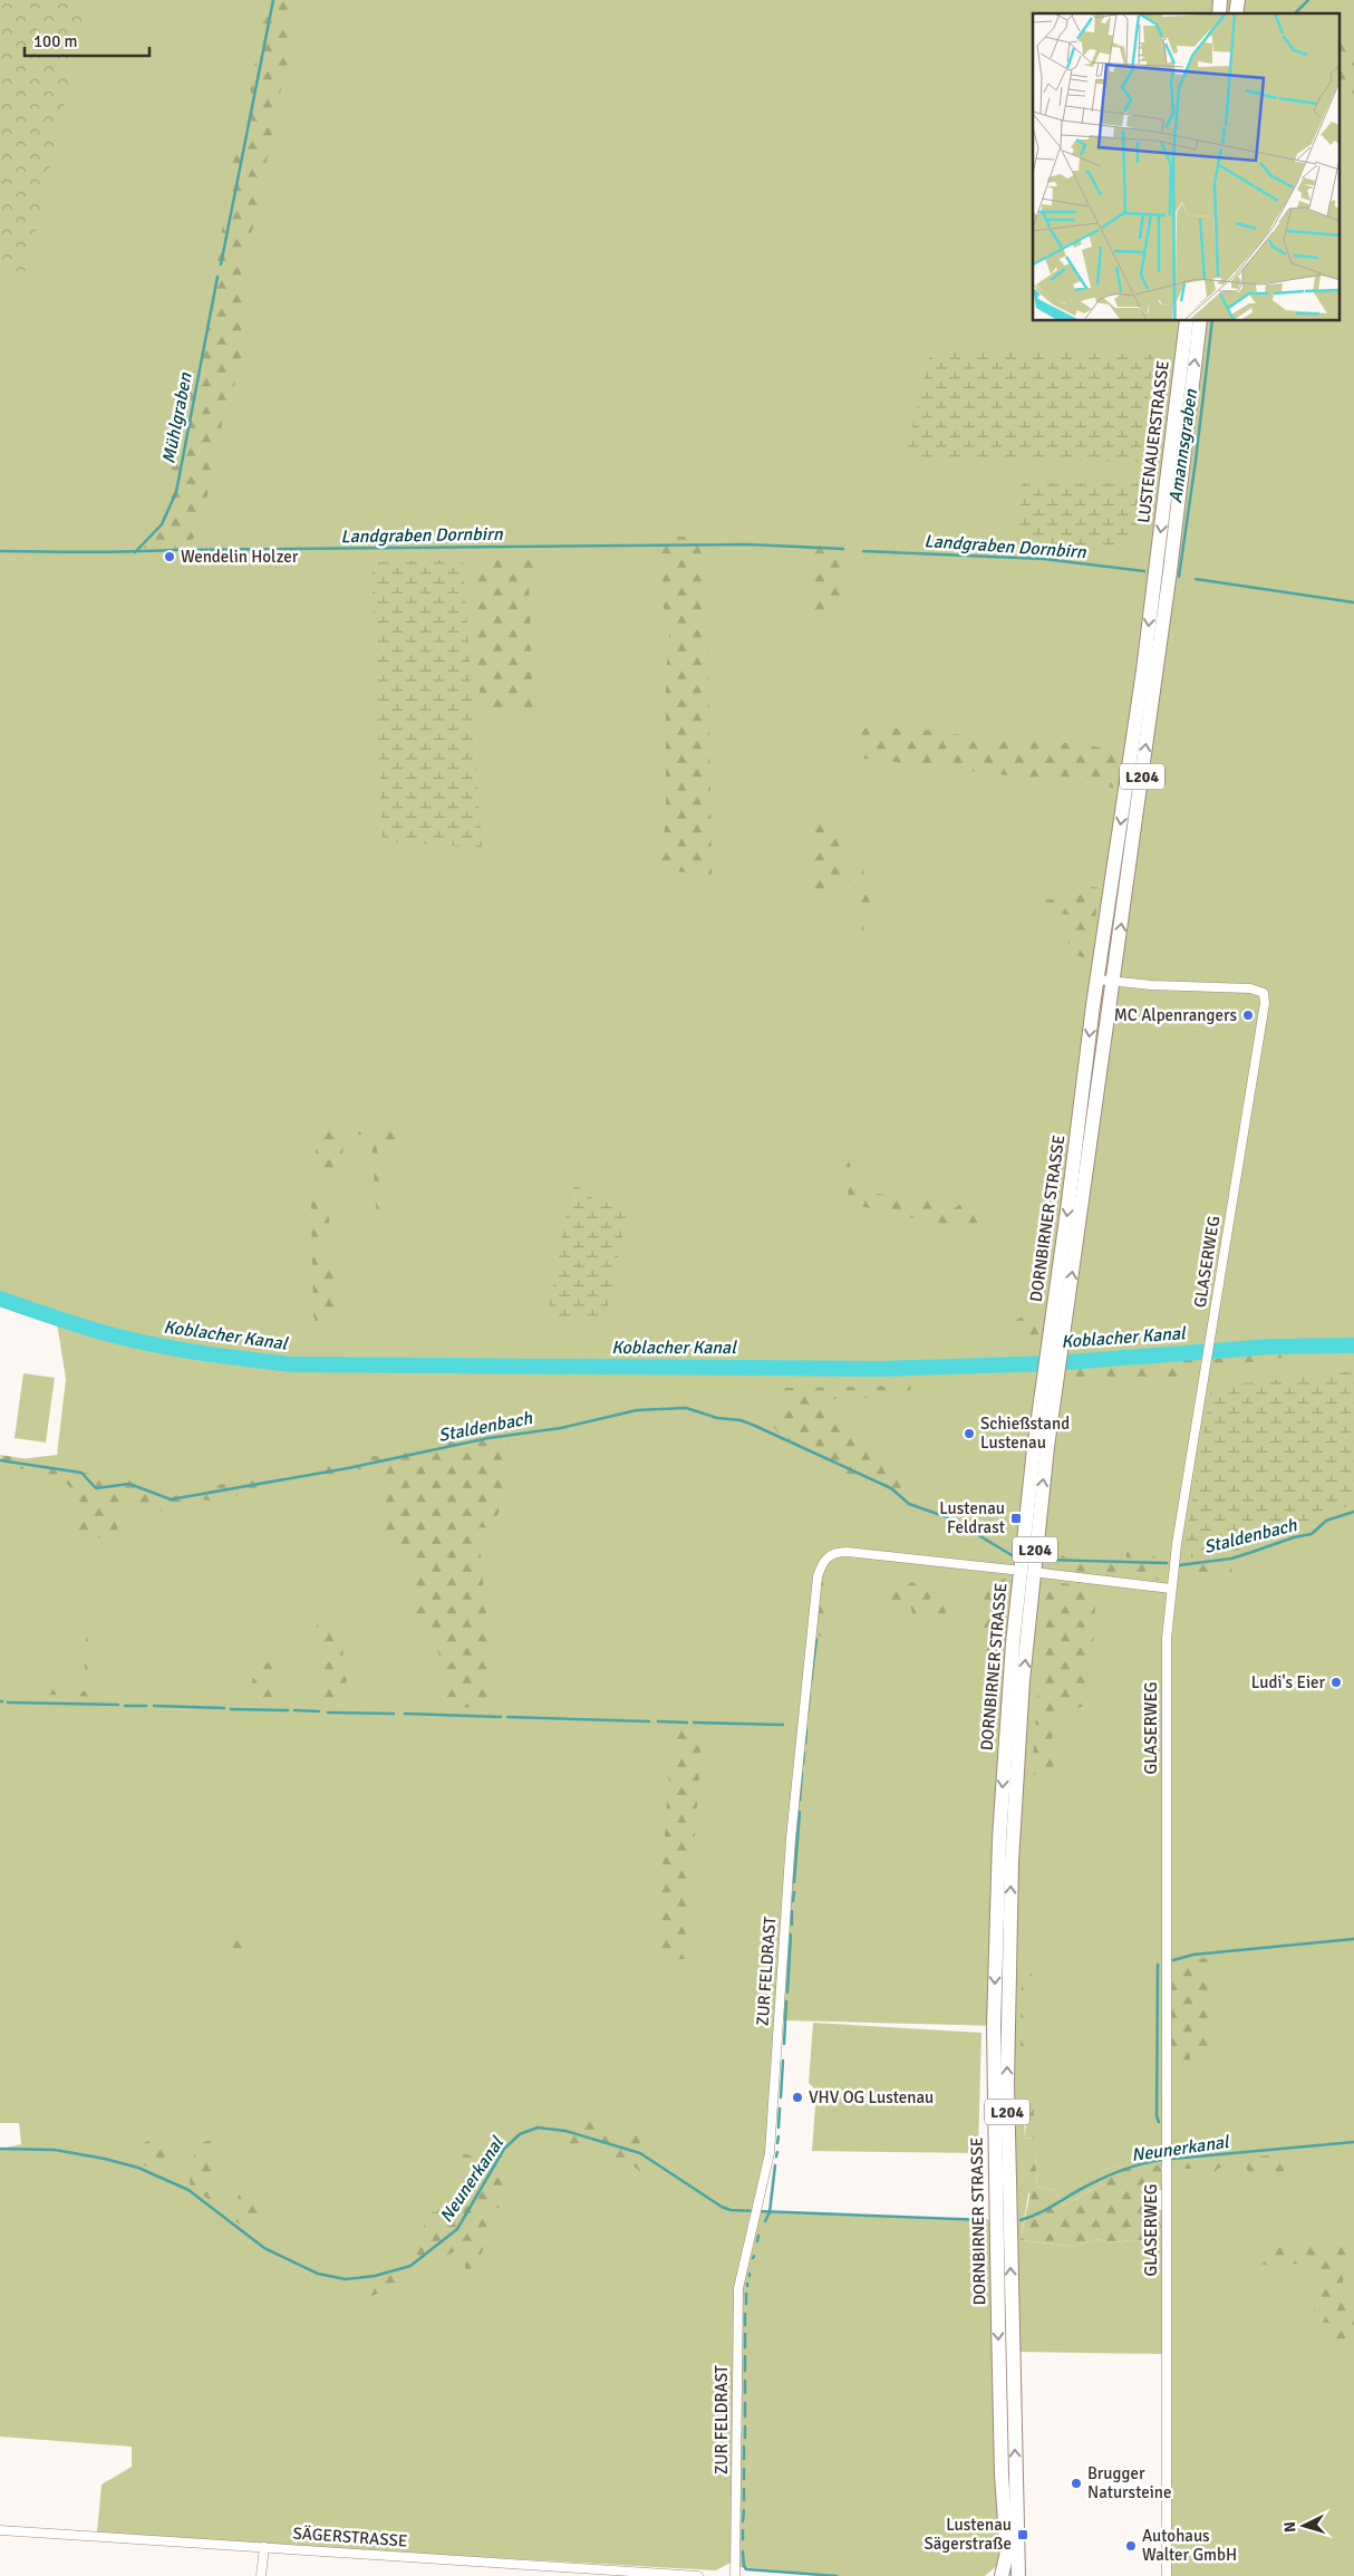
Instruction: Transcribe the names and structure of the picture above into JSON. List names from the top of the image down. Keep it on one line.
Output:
{"streets":{"main road":["LUSTENAUERSTRASSE","L204","DORNBIRNER STRASSE"],"street":["GLASERWEG","ZUR FELDRAST","SÄGERSTRASSE"]},"crossings":[["LUSTENAUERSTRASSE","DORNBIRNER STRASSE"],["DORNBIRNER STRASSE","GLASERWEG"]],"water":["Mühlgraben","Amannsgraben","Landgraben Dornbirn","Koblacher Kanal","Staldenbach","Neunerkanal"],"places":{"other":["Wendelin Holzer","MC Alpenrangers","Schießstand Lustenau","Ludi's Eier","VHV OG Lustenau","Brugger Natursteine","Autohaus Walter GmbH"],"transit":["Lustenau Feldrast","Lustenau Sägerstraße"]},"scale_bar":"100 m","north":"left"}
